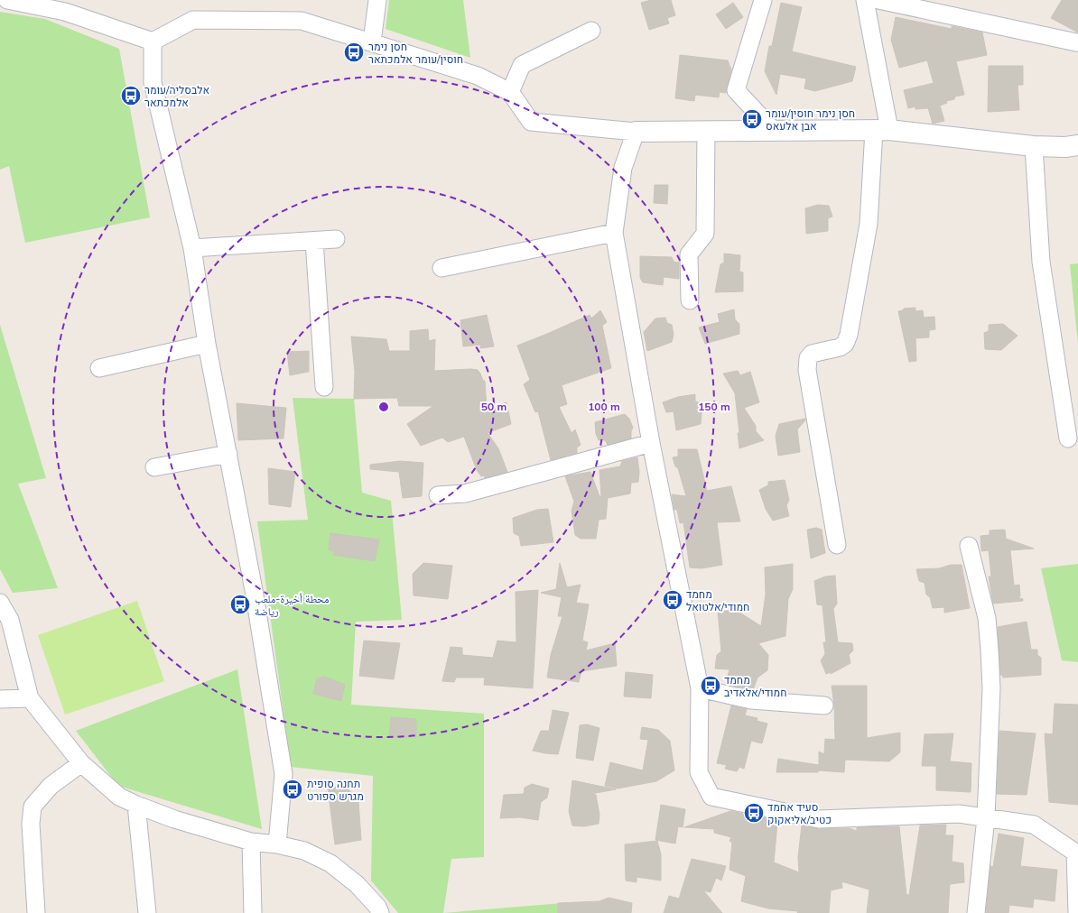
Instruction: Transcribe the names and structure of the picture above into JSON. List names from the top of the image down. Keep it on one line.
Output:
{"places":{"bus stop":["חסן נימר חוסין/עומר אלמכתאר","אלבסליה/עומר אלמכתאר","חסן נימר חוסין/עומר אבן אלעאס","מחמד חמודי/אלטואל","محطة أخيرة-ملعب رياضة","מחמד חמודי/אלאדיב","תחנה סופית מגרש ספורט","סעיד אחמד כטיב/אליאקוק"]},"rings":["50 m","100 m","150 m"]}
